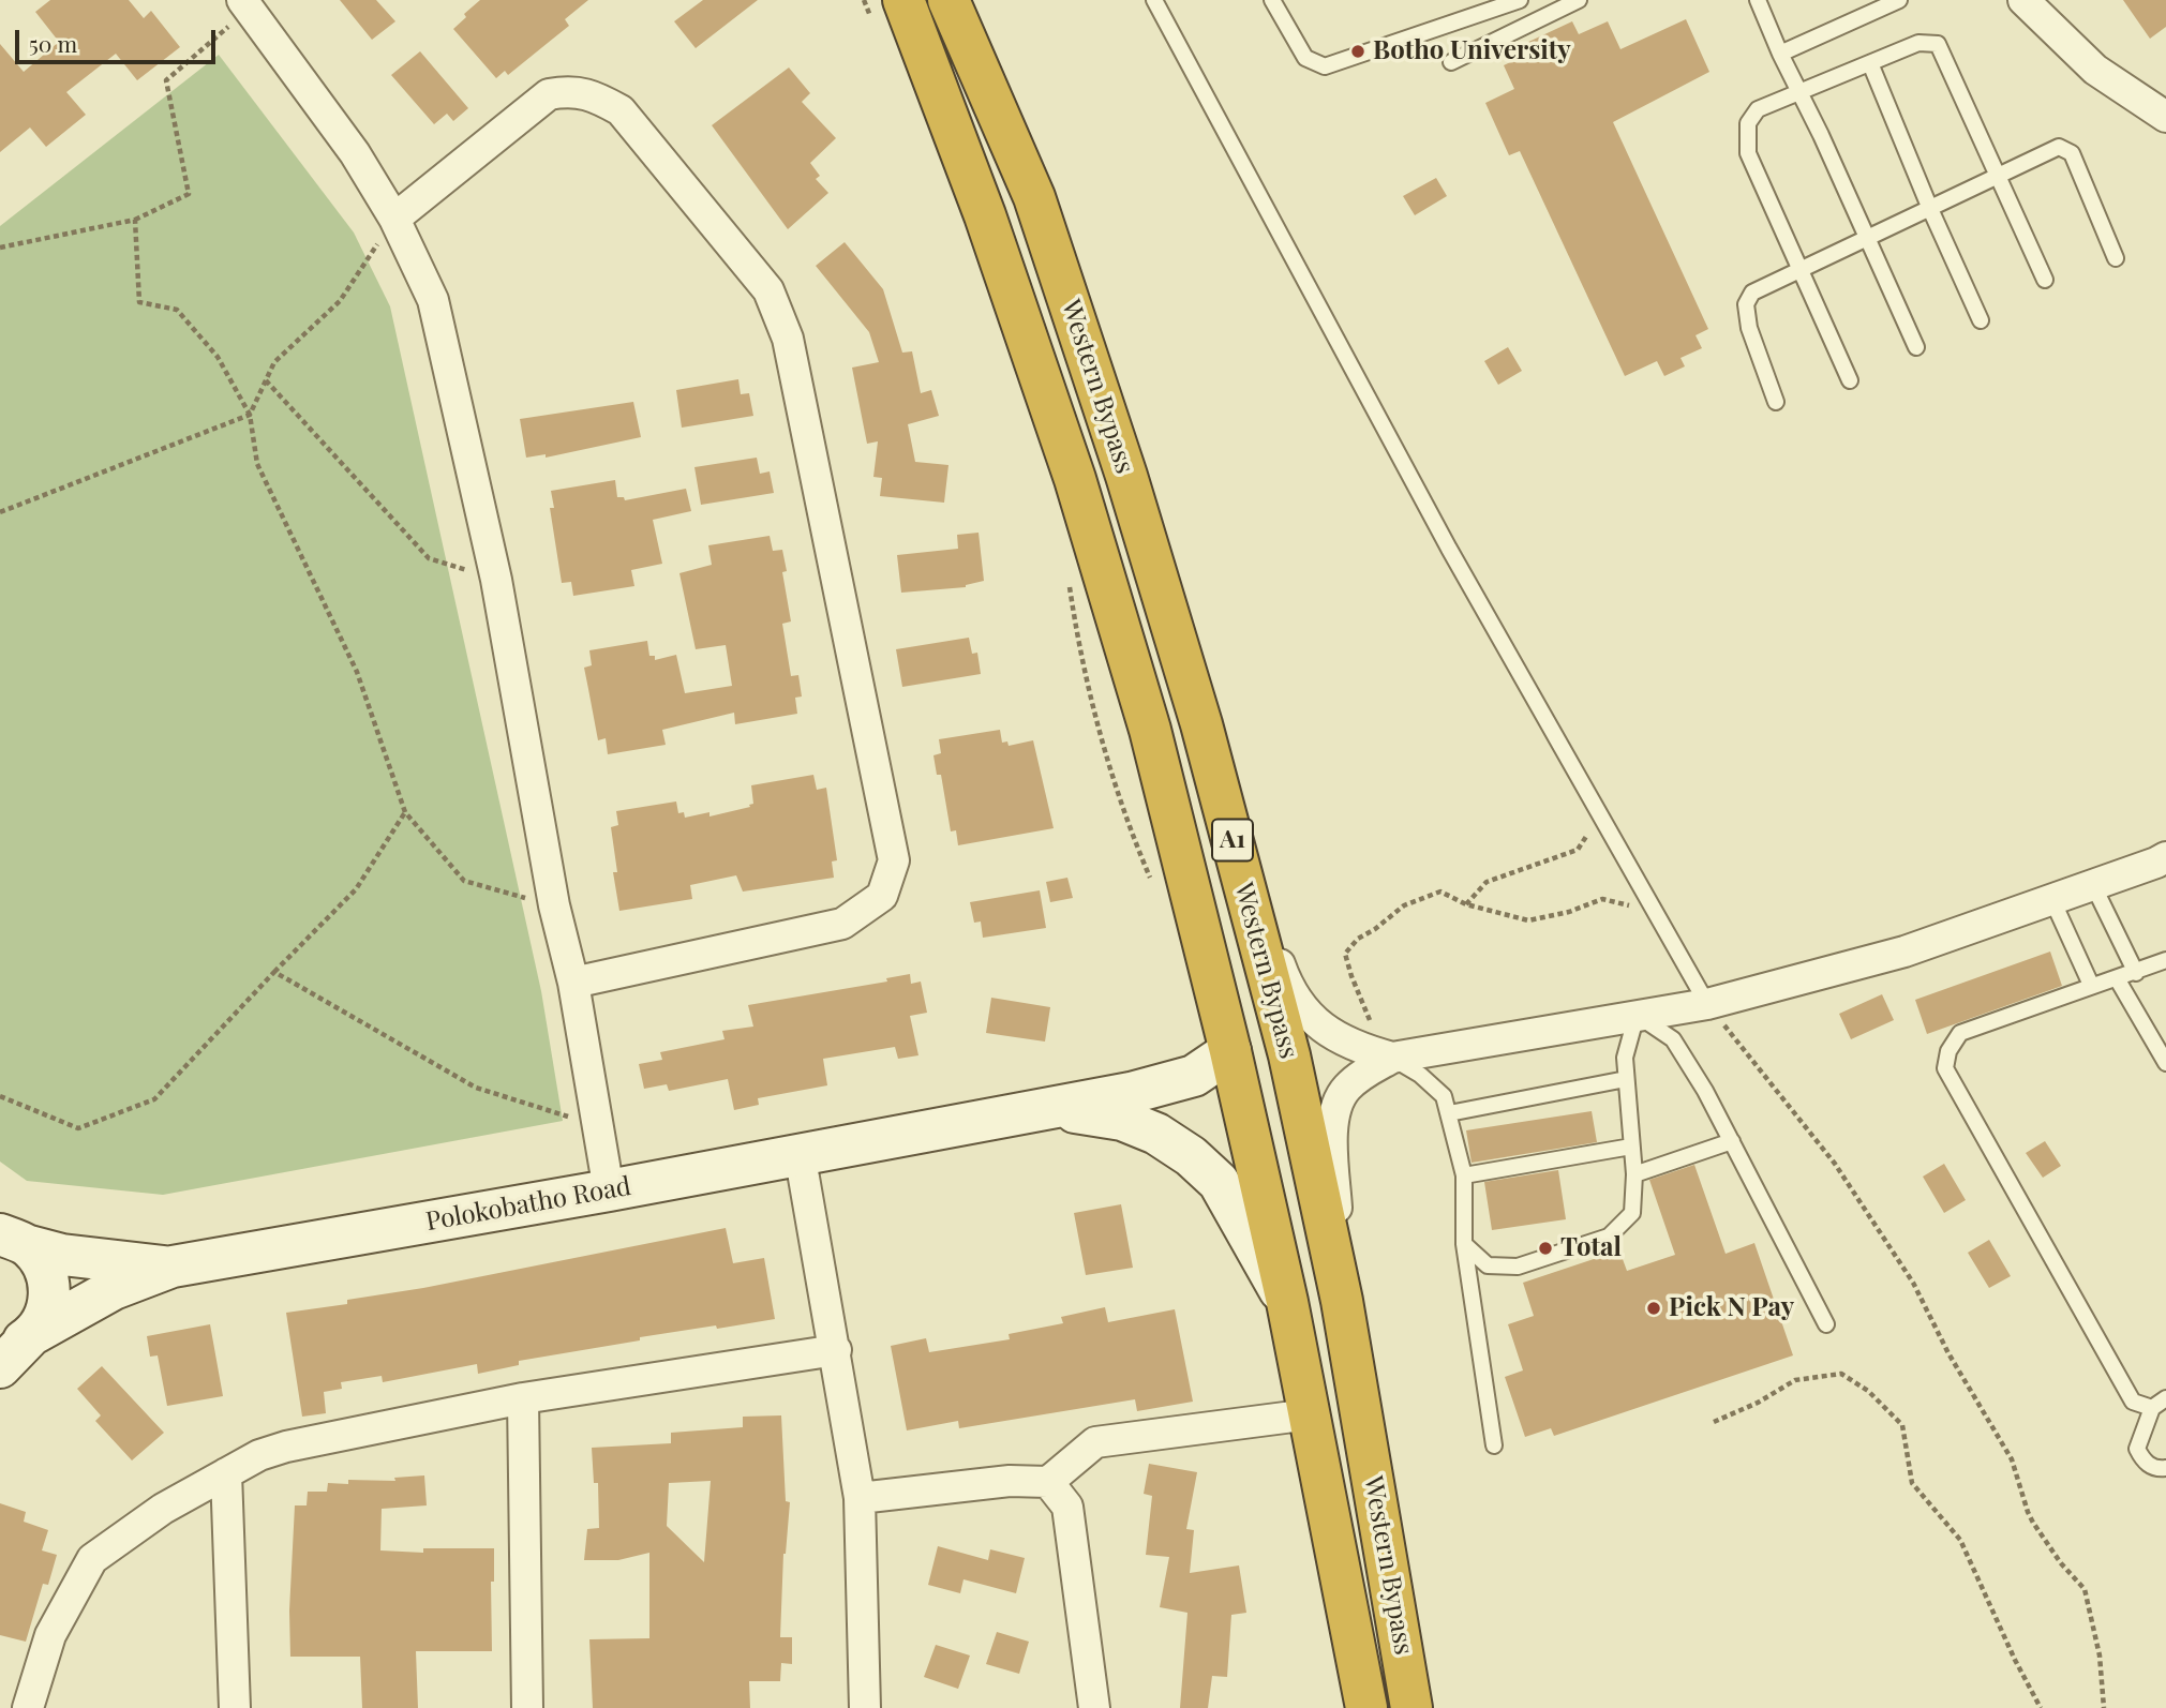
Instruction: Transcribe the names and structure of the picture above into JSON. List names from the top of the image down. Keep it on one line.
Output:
{"streets":{"highway":["Western Bypass","A1"],"street":["Polokobatho Road"]},"places":["Botho University","Total","Pick N Pay"],"scale_bar":"50 m"}
